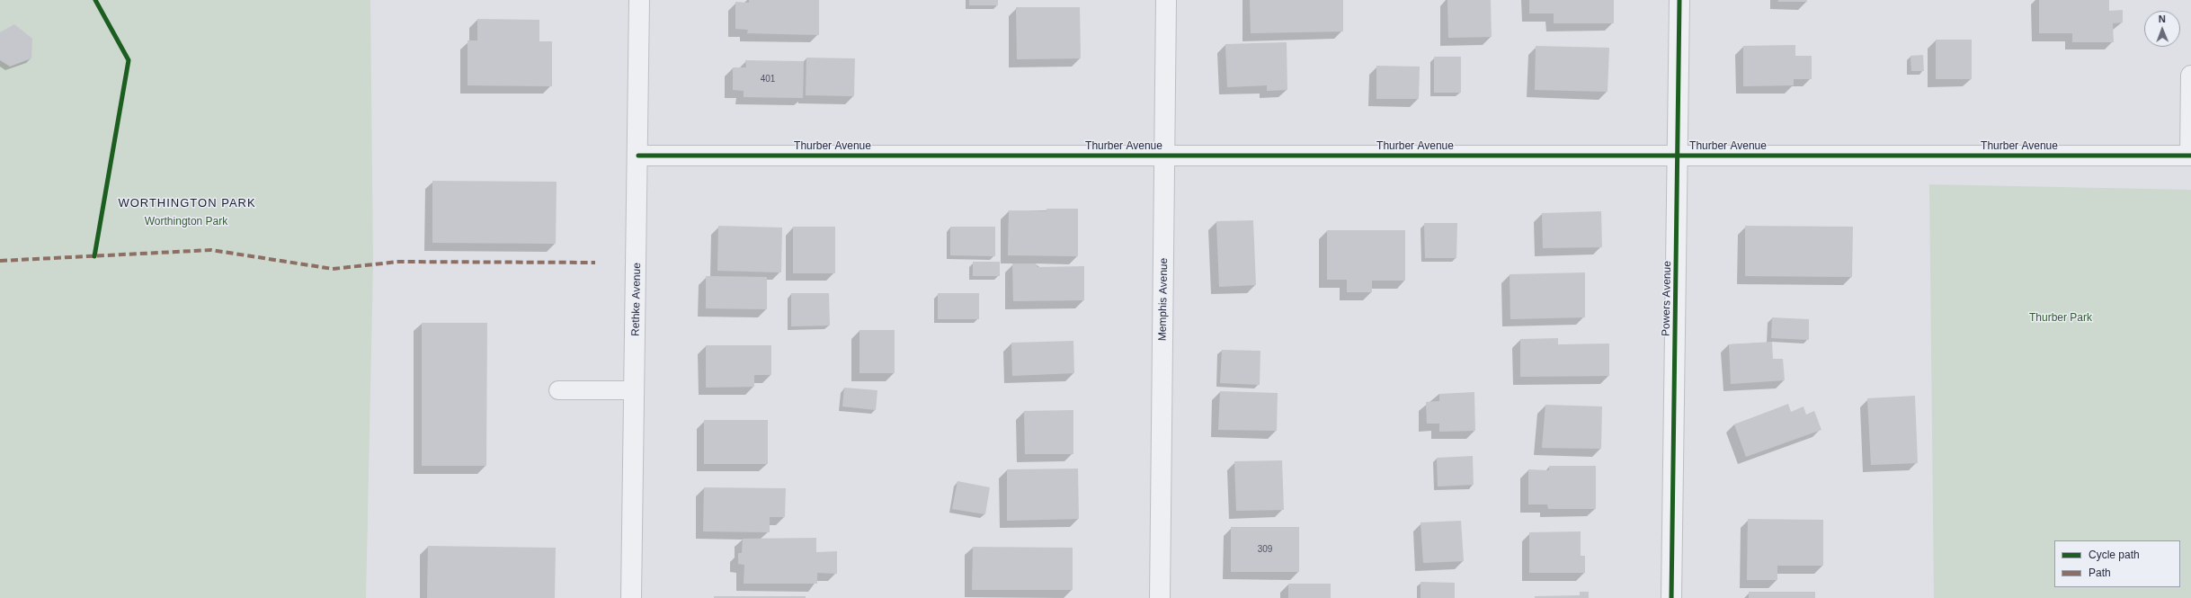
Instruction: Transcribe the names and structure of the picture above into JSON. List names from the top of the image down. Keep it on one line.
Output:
{"streets":{"street":["Thurber Avenue","Powers Avenue","Rethke Avenue","Memphis Avenue"]},"crossings":[["Thurber Avenue","Powers Avenue"],["Thurber Avenue","Rethke Avenue"],["Thurber Avenue","Memphis Avenue"]],"districts":["WORTHINGTON PARK"],"parks":["Worthington Park","Thurber Park"],"house_numbers":["401","309"],"legend":["Cycle path","Path"],"north":"top"}
